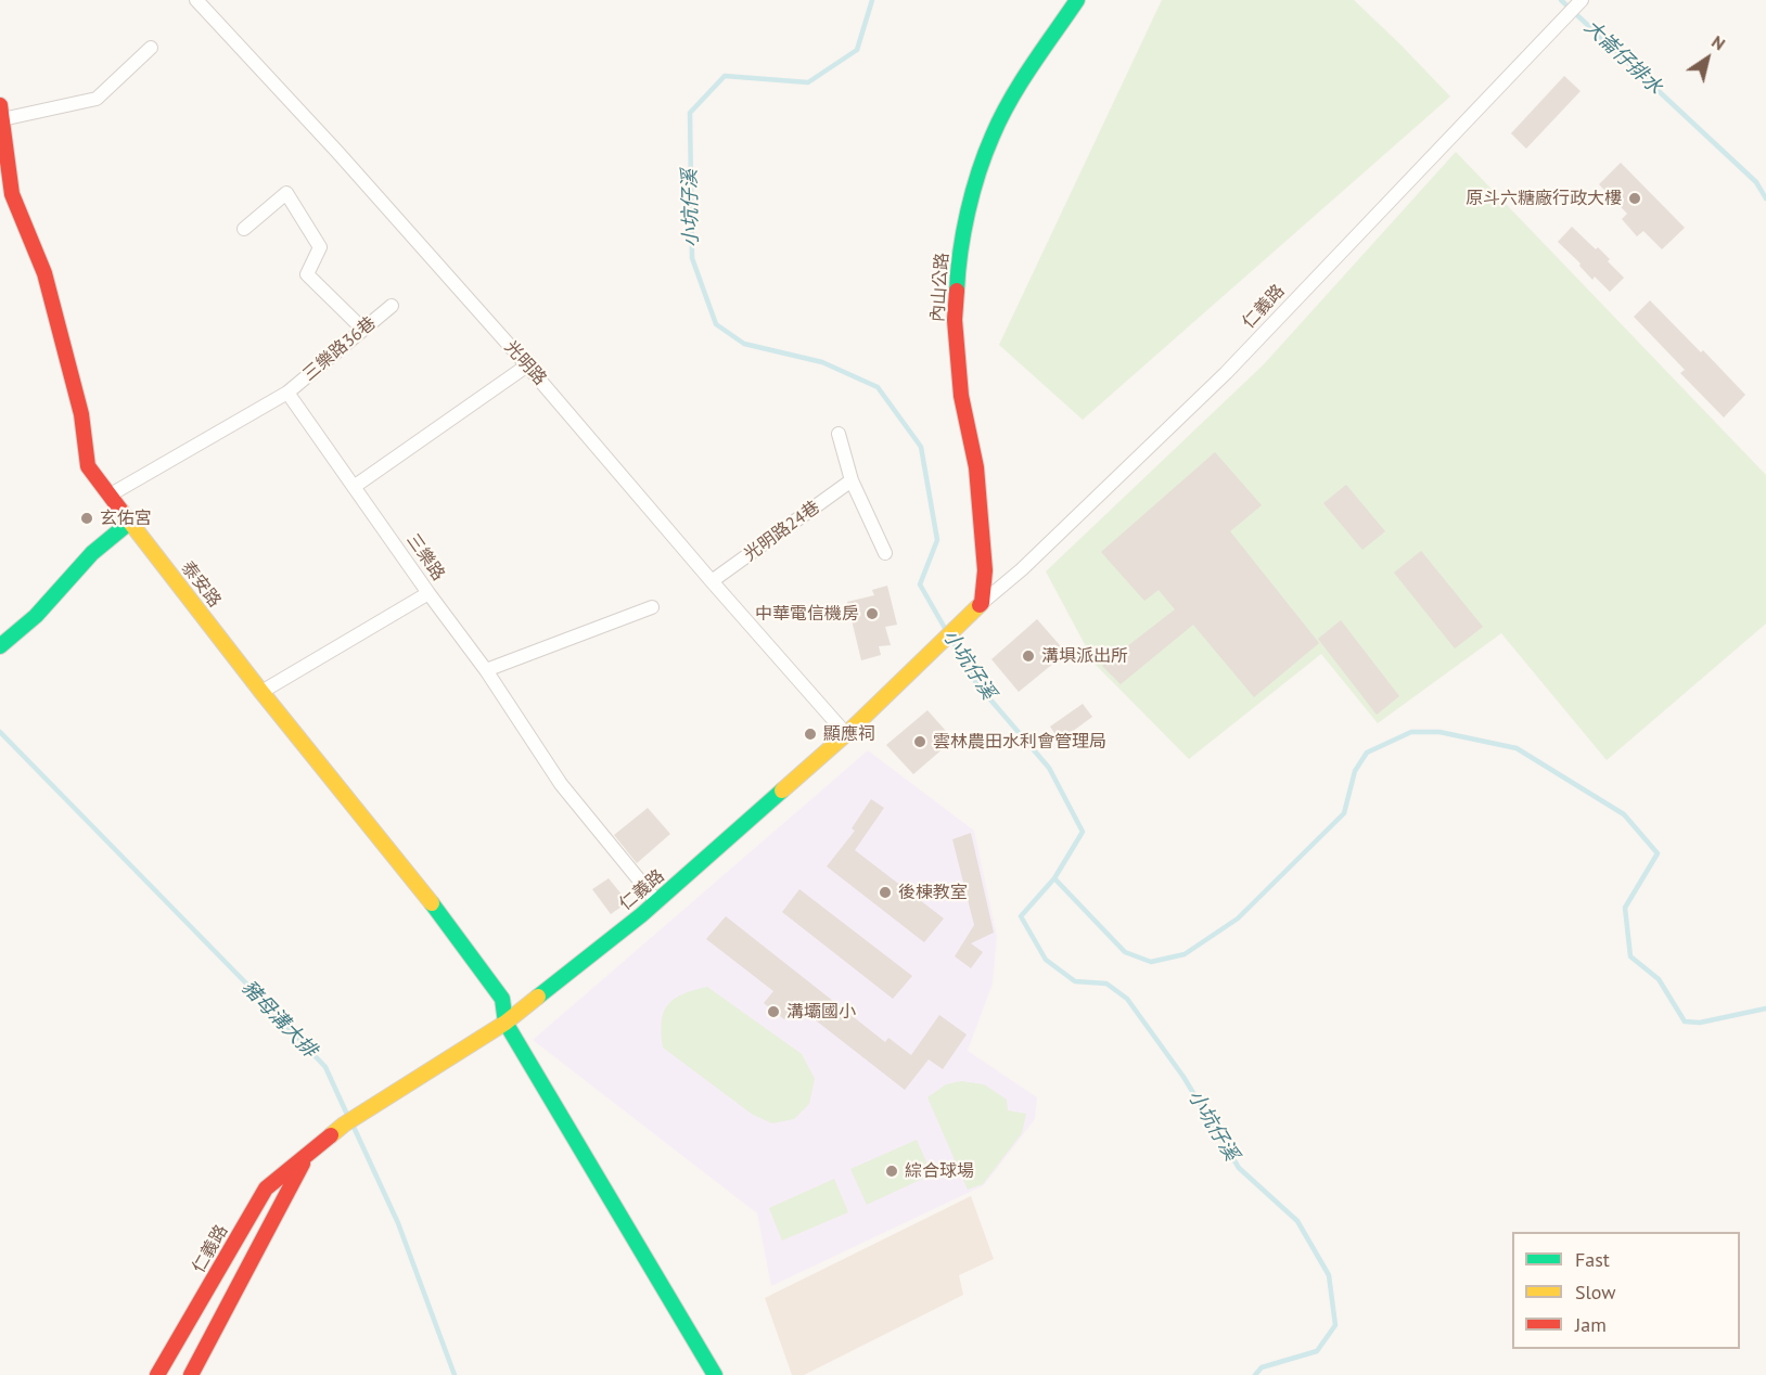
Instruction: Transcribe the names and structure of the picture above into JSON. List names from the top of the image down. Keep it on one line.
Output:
{"streets":{"main road":["內山公路","仁義路","泰安路"],"street":["三樂路36巷","光明路","光明路24巷","三樂路"]},"crossings":[["內山公路","仁義路"],["仁義路","光明路"],["仁義路","三樂路"],["仁義路","泰安路"],["三樂路36巷","三樂路"],["光明路","光明路24巷"]],"water":["大崙仔排水","小坑仔溪","豬母溝大排"],"places":["原斗六糖廠行政大樓","玄佑宮","中華電信機房","溝埧派出所","顯應祠","雲林農田水利會管理局","後棟教室","溝壩國小","綜合球場"],"legend":["Fast","Slow","Jam"],"north":"top right"}
